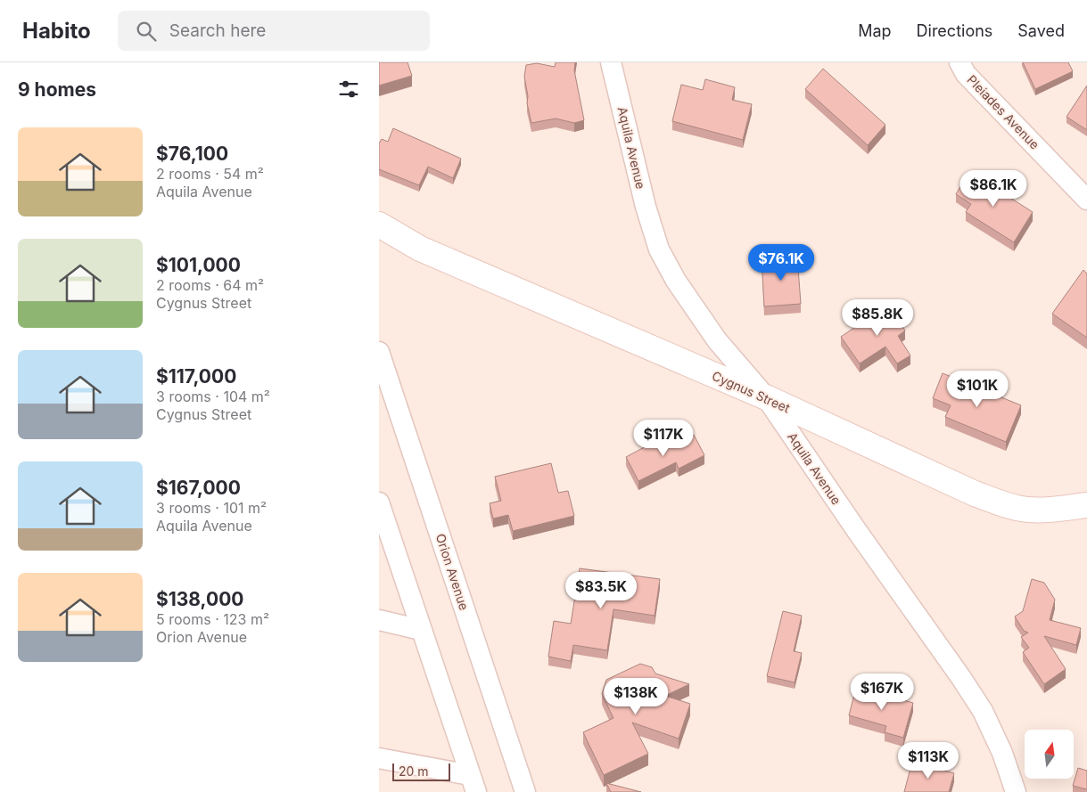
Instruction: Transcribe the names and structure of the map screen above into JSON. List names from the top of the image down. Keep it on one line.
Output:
{"streets":{"street":["Pleiades Avenue","Aquila Avenue","Cygnus Street","Orion Avenue"]},"crossings":[["Aquila Avenue","Cygnus Street"]],"scale_bar":"20 m","north":"top","page":{"header":"Habito","search":"Search here","nav":["Map","Directions","Saved"],"heading":"9 homes","list":[{"name":"$76,100","note":"2 rooms · 54 m² · Aquila Avenue"},{"name":"$101,000","note":"2 rooms · 64 m² · Cygnus Street"},{"name":"$117,000","note":"3 rooms · 104 m² · Cygnus Street"},{"name":"$167,000","note":"3 rooms · 101 m² · Aquila Avenue"},{"name":"$138,000","note":"5 rooms · 123 m² · Orion Avenue"}],"price":["$86.1K","$76.1K","$85.8K","$101K","$117K","$83.5K","$167K","$138K","$113K"],"scale":"20 m"}}
